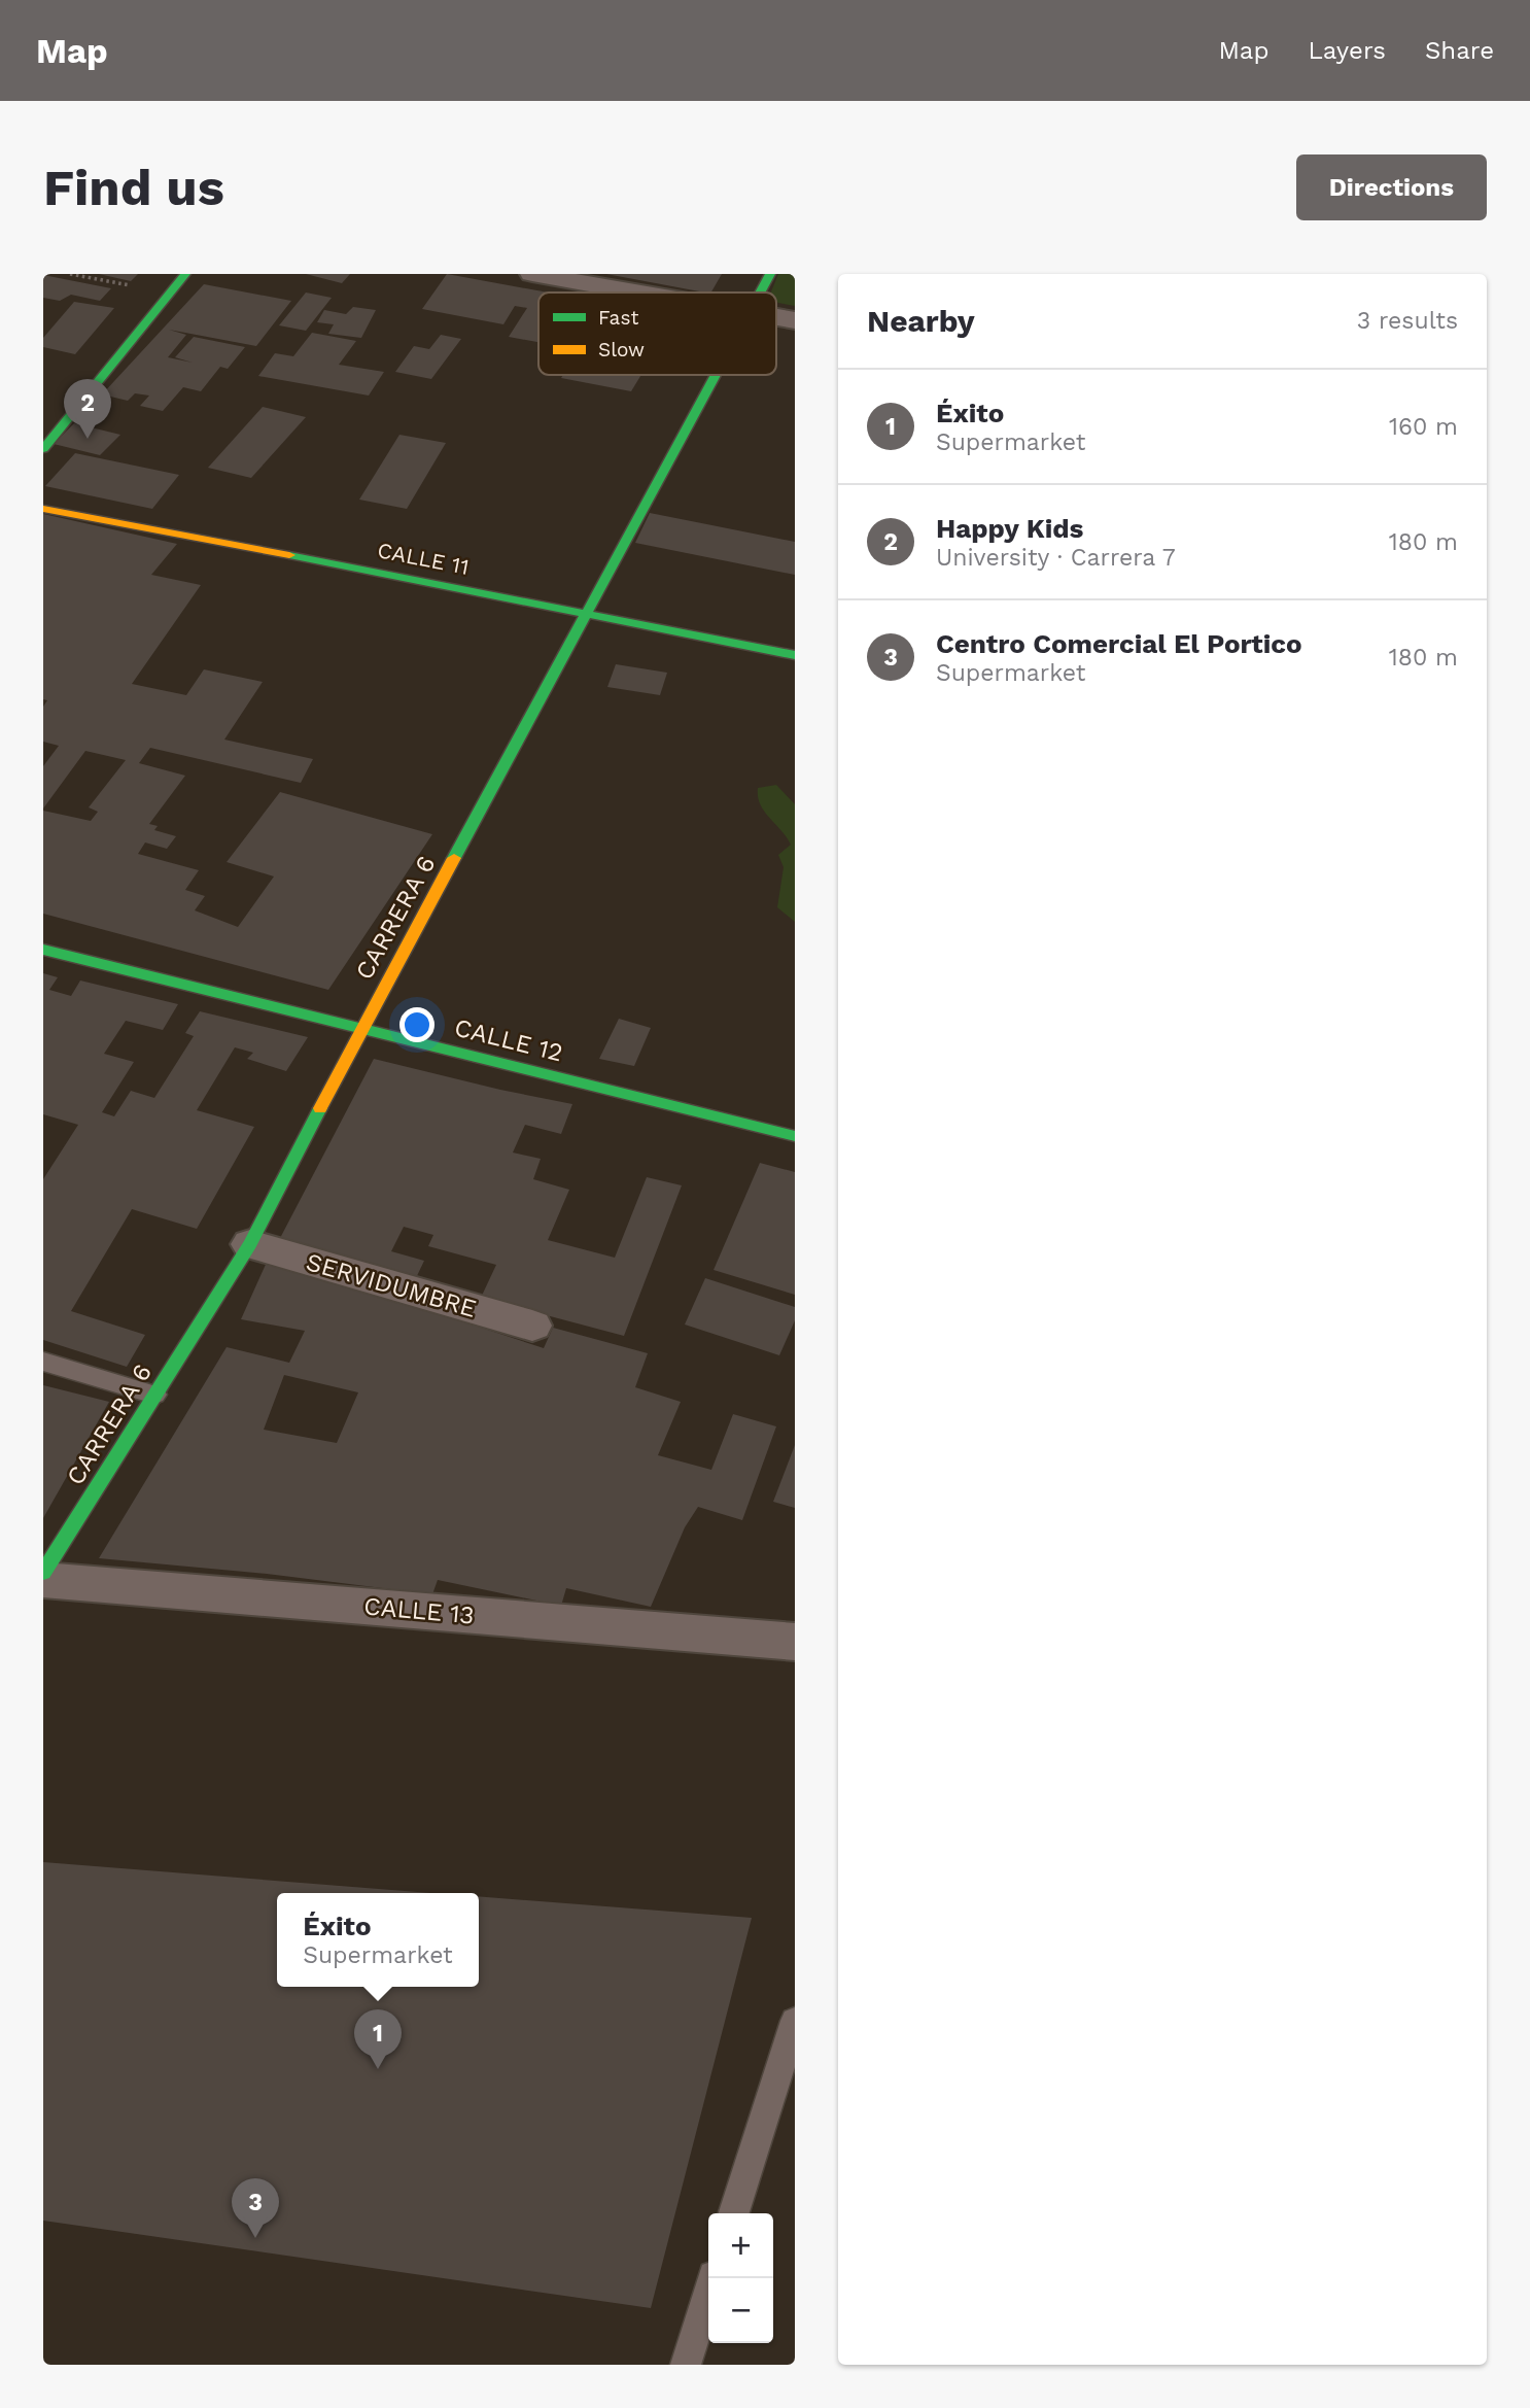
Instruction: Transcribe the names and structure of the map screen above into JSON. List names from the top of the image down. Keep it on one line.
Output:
{"streets":{"street":["CALLE 11","CARRERA 6","CALLE 12","SERVIDUMBRE","CALLE 13"]},"crossings":[["CALLE 11","CARRERA 6"],["CARRERA 6","CALLE 12"],["CARRERA 6","SERVIDUMBRE"]],"legend":["Fast","Slow"],"page":{"header":"Map","nav":["Map","Layers","Share"],"buttons":"Directions","title":"Find us","heading":["Nearby","3 results"],"list":[{"mark":"1","name":"Éxito","note":"Supermarket","value":"160 m"},{"mark":"2","name":"Happy Kids","note":"University · Carrera 7","value":"180 m"},{"mark":"3","name":"Centro Comercial El Portico","note":"Supermarket","value":"180 m"}],"pins":["2","1","3"],"popup":["Éxito","Supermarket"],"map_buttons":["+","−"]}}
